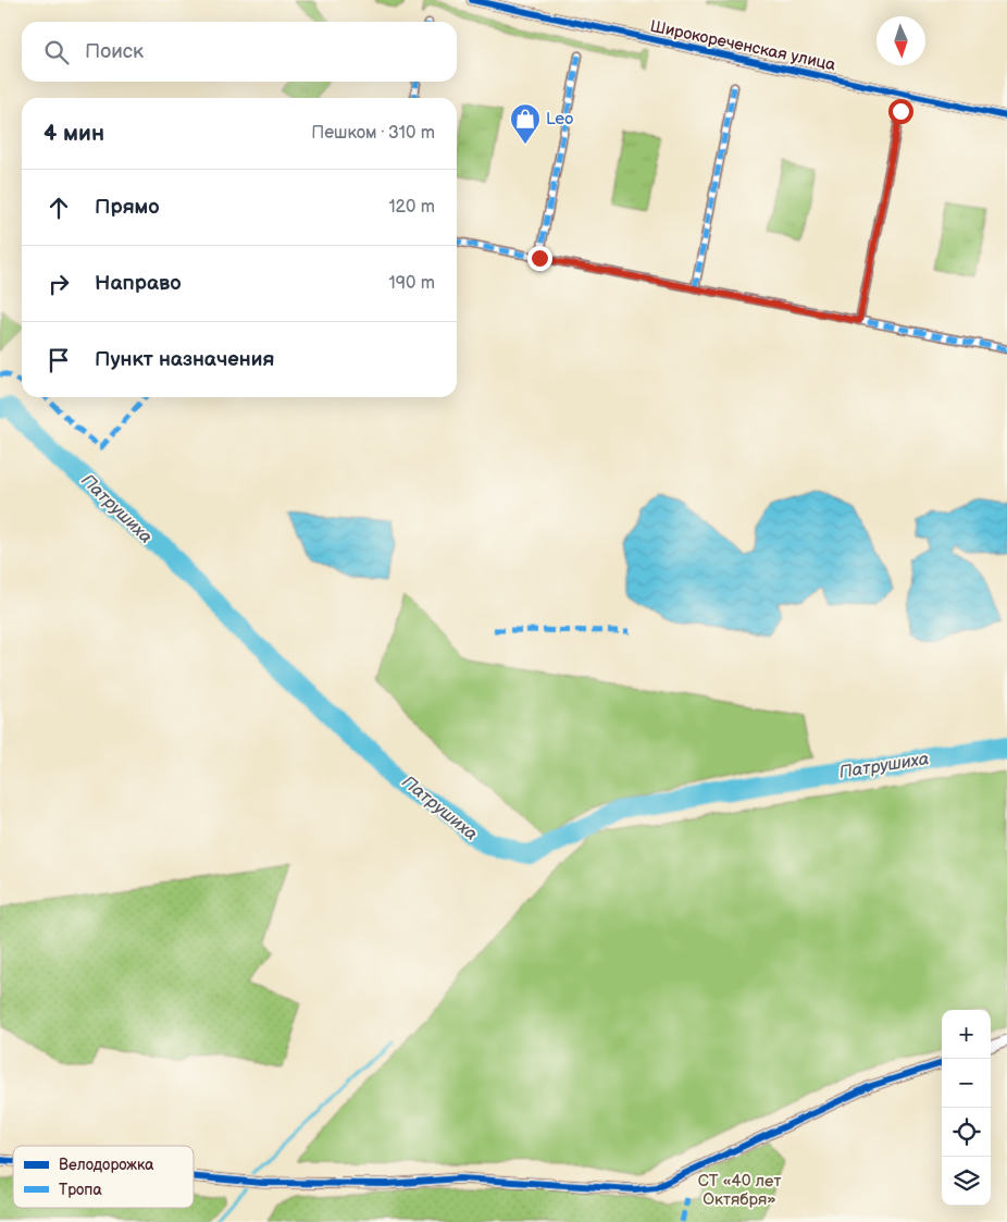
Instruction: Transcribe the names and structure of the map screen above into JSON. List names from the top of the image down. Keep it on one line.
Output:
{"streets":{"street":["Широкореченская улица"]},"water":["Патрушиха"],"parks":["СТ «40 лет Октября»"],"places":{"shop":["Leo"]},"legend":["Велодорожка","Тропа"],"north":"bottom","page":{"search":"Поиск","heading":["4 мин","Пешком · 310 m"],"list":[["Прямо","120 m"],["Направо","190 m"],"Пункт назначения"],"map_buttons":["+","−"]}}
